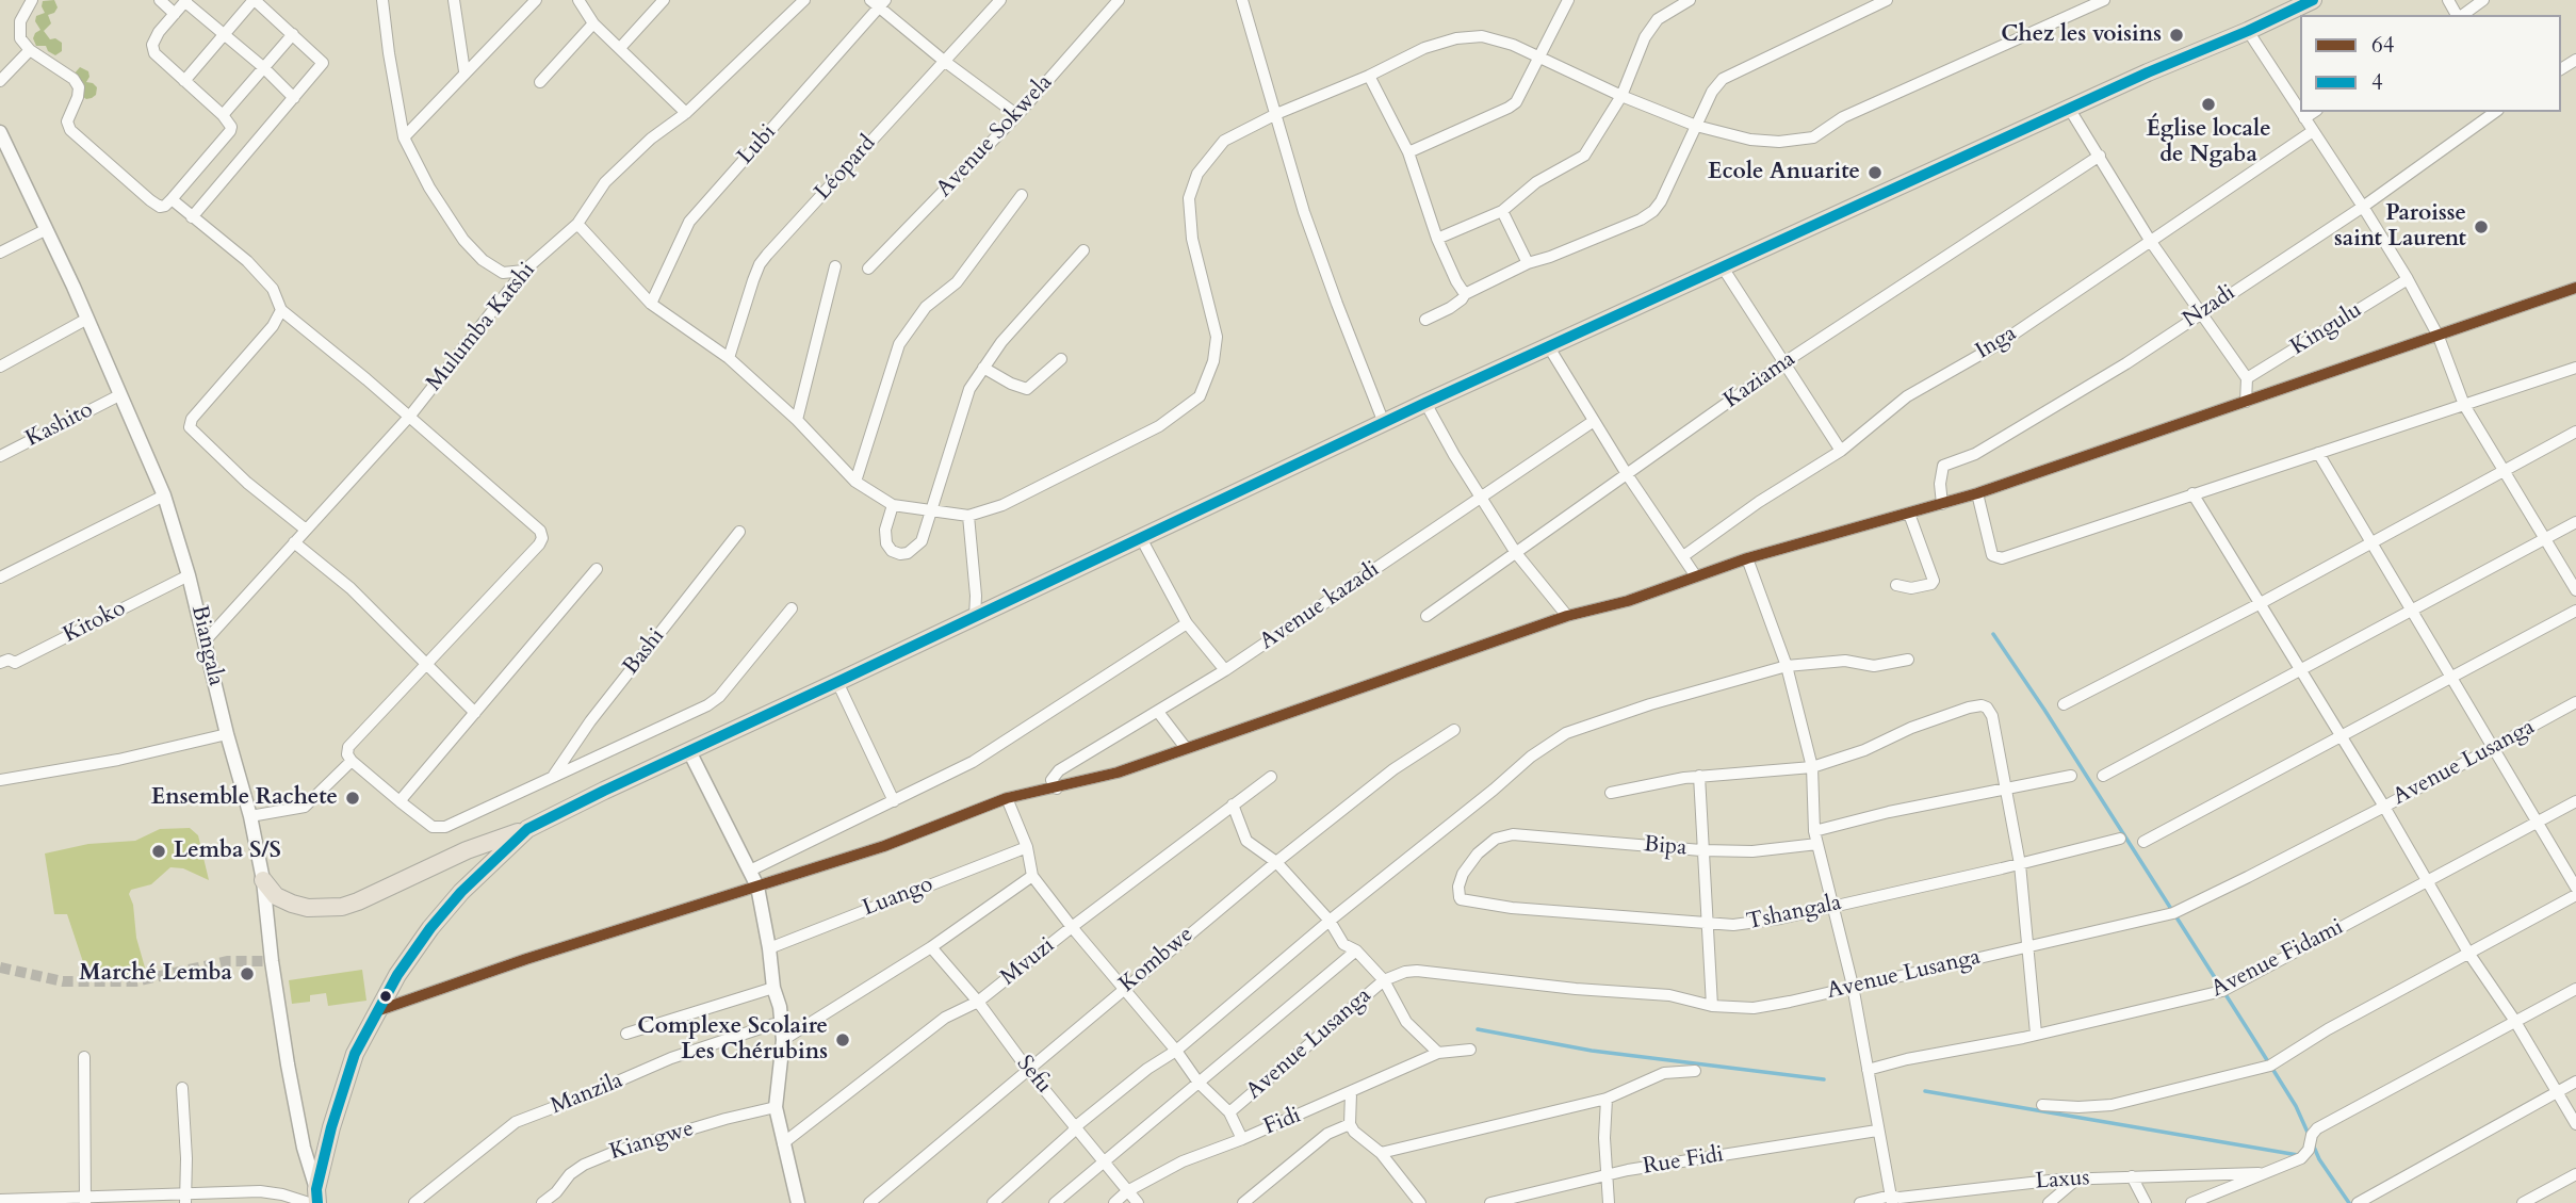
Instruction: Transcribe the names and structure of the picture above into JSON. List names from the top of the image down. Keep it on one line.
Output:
{"streets":{"street":["Avenue Sokwela","Lubi","Léopard","Nzadi","Mulumba Katshi","Kingulu","Inga","Kaziama","Kashito","Avenue kazadi","Kitoko","Biangala","Bashi","Avenue Lusanga","Bipa","Luango","Tshangala","Avenue Fidami","Kombwe","Mvuzi","Sefu","Manzila","Fidi","Kiangwe","Rue Fidi","Laxus"]},"crossings":[["Mulumba Katshi","Biangala"],["Kashito","Biangala"],["Kitoko","Biangala"],["Bipa","Tshangala"],["Kombwe","Sefu"],["Mvuzi","Sefu"],["Sefu","Fidi"]],"places":["Chez les voisins","Église locale de Ngaba","Ecole Anuarite","Paroisse saint Laurent","Ensemble Rachete","Lemba S/S","Marché Lemba","Complexe Scolaire Les Chérubins"],"lines":["transit line 4","transit line 64"],"legend":["64","4"]}
